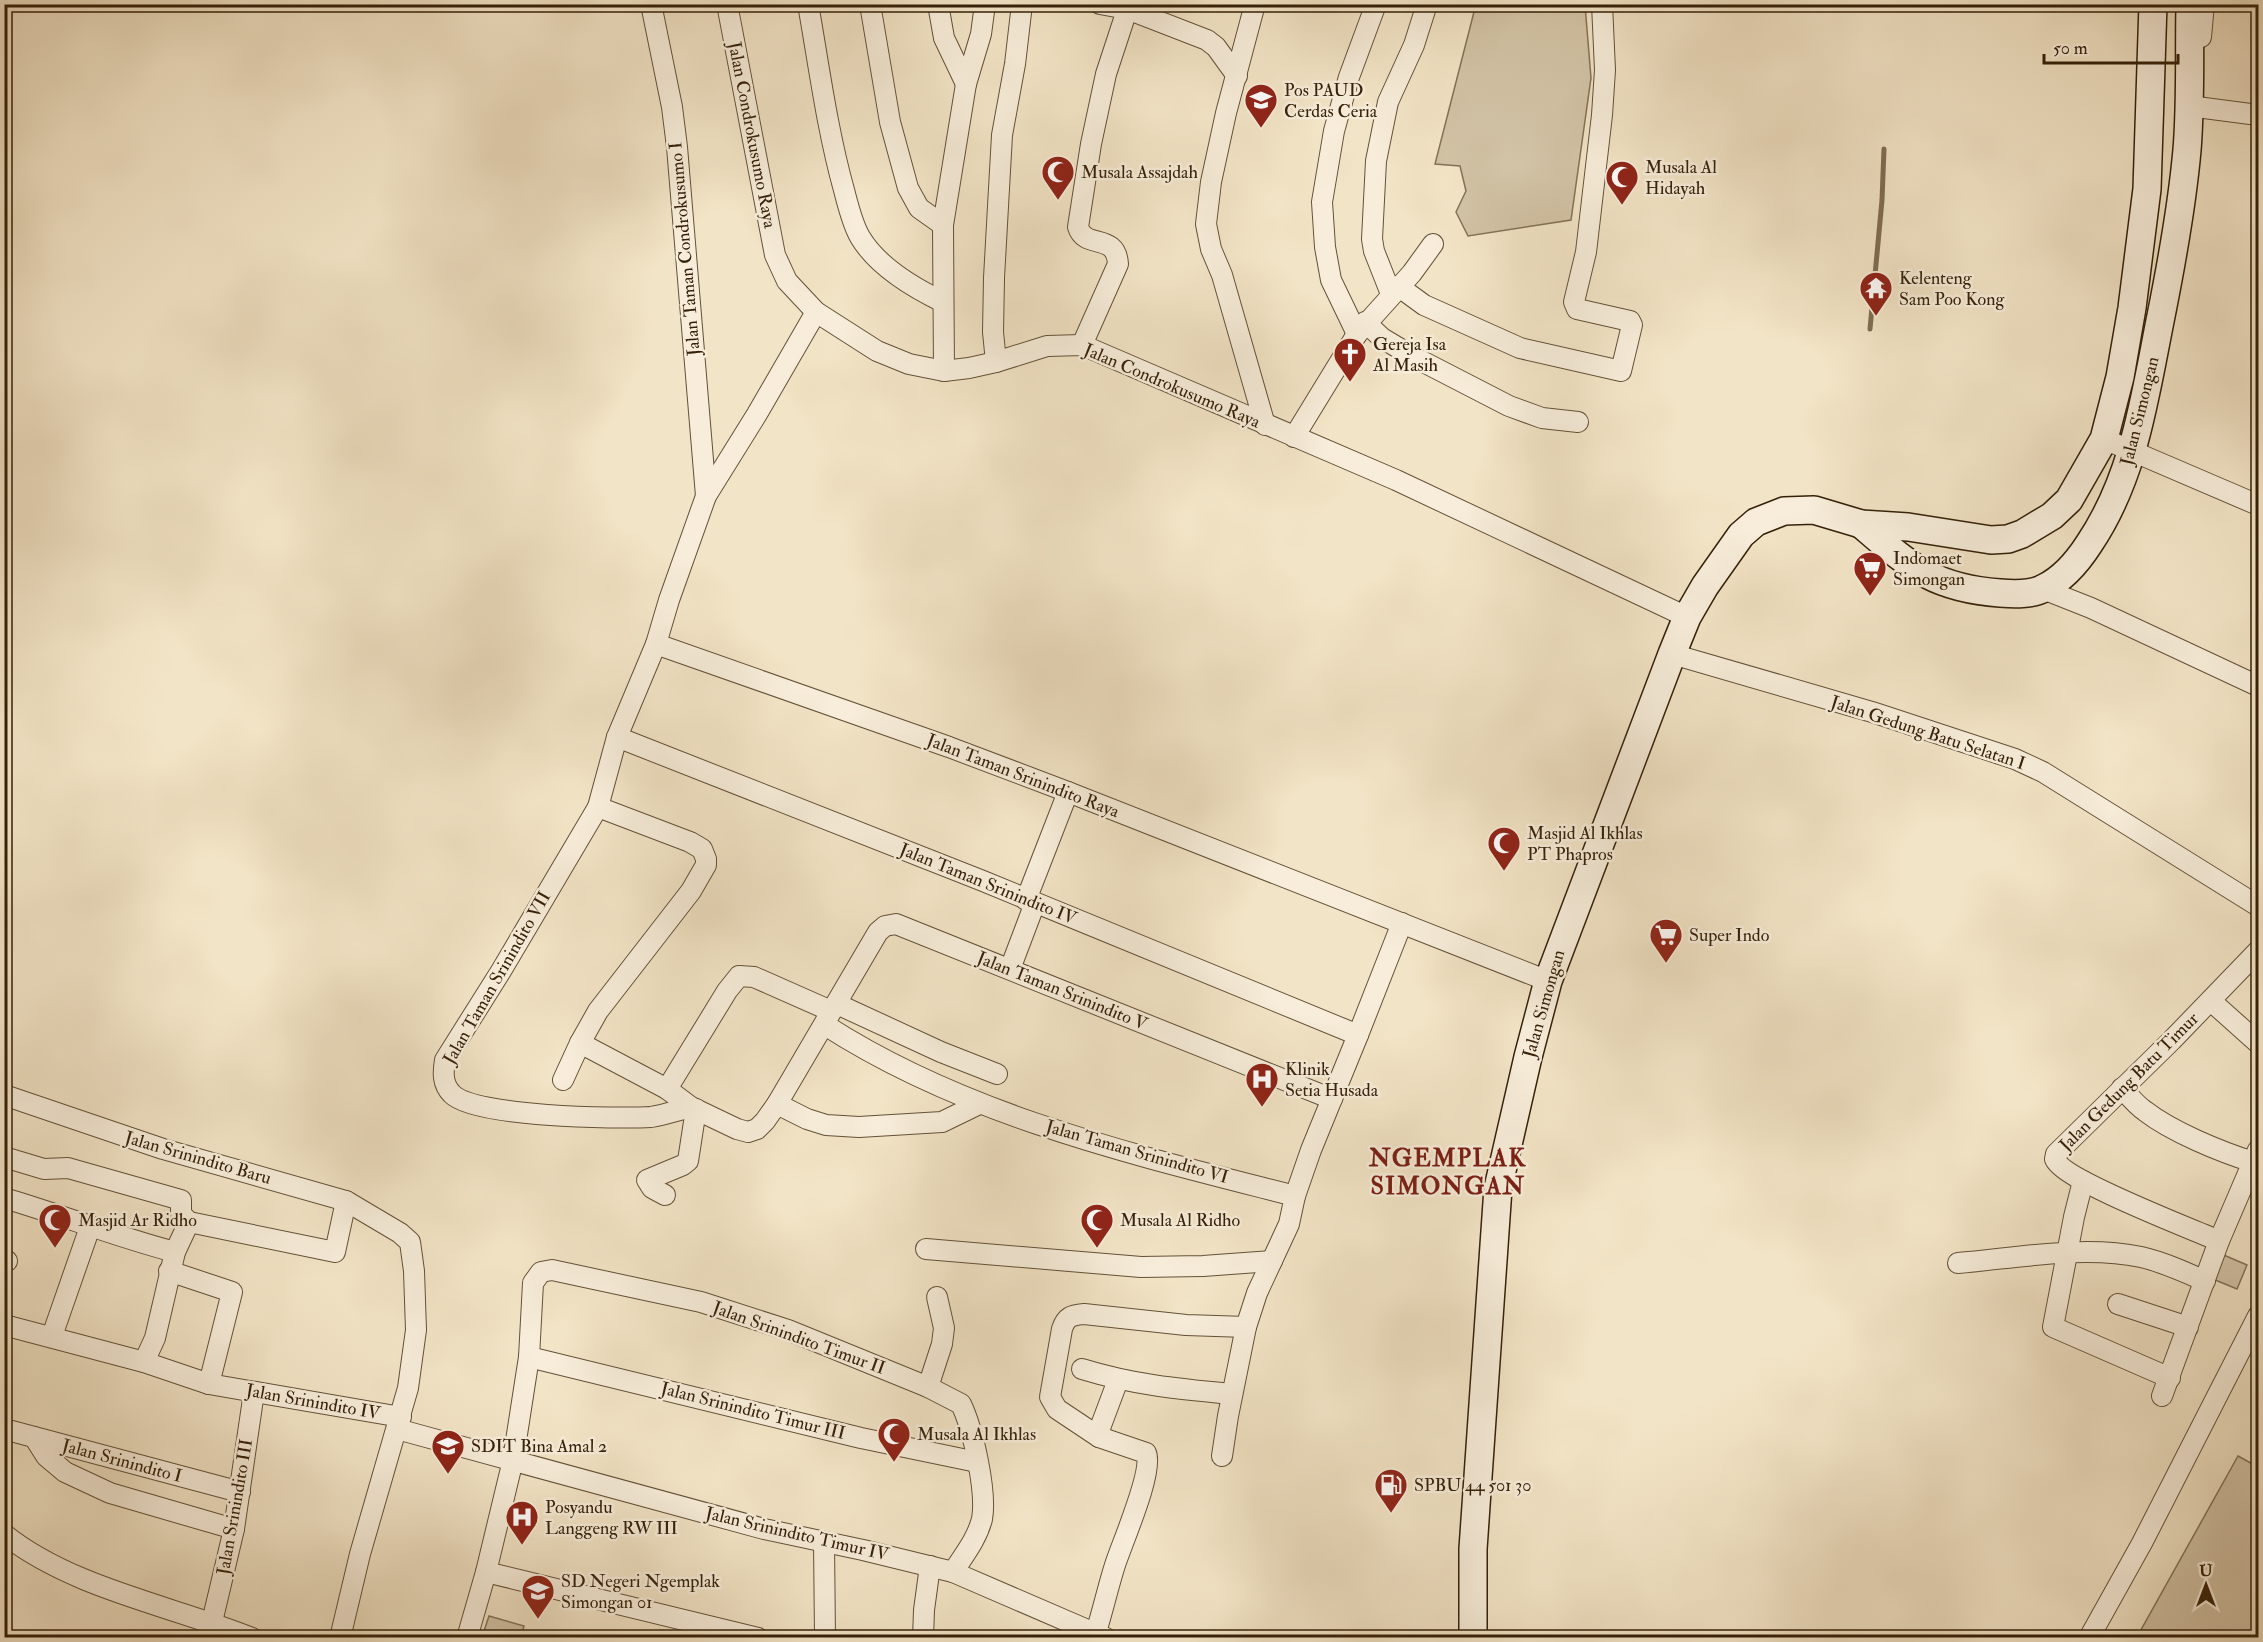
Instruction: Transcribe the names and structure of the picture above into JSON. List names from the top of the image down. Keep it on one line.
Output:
{"streets":{"main road":["Jalan Simongan"],"street":["Jalan Condrokusumo Raya","Jalan Taman Condrokusumo I","Jalan Gedung Batu Selatan I","Jalan Taman Srinindito Raya","Jalan Taman Srinindito IV","Jalan Taman Srinindito VII","Jalan Taman Srinindito V","Jalan Gedung Batu Timur","Jalan Taman Srinindito VI","Jalan Srinindito Baru","Jalan Srinindito Timur II","Jalan Srinindito IV","Jalan Srinindito Timur III","Jalan Srinindito I","Jalan Srinindito III","Jalan Srinindito Timur IV"]},"crossings":[["Jalan Condrokusumo Raya","Jalan Simongan"],["Jalan Simongan","Jalan Gedung Batu Selatan I"],["Jalan Simongan","Jalan Taman Srinindito Raya"],["Jalan Taman Srinindito VII","Jalan Taman Srinindito V"],["Jalan Taman Srinindito V","Jalan Taman Srinindito VI"],["Jalan Srinindito Baru","Jalan Srinindito IV"],["Jalan Srinindito Baru","Jalan Srinindito Timur IV"],["Jalan Srinindito Timur II","Jalan Srinindito Timur III"],["Jalan Srinindito IV","Jalan Srinindito III"],["Jalan Srinindito IV","Jalan Srinindito Timur IV"],["Jalan Srinindito I","Jalan Srinindito III"]],"districts":["NGEMPLAK SIMONGAN"],"places":{"school or university":["Pos PAUD Cerdas Ceria","SDIT Bina Amal 2","SD Negeri Ngemplak Simongan 01"],"mosque":["Musala Assajdah","Musala Al Hidayah","Masjid Al Ikhlas PT Phapros","Masjid Ar Ridho","Musala Al Ridho","Musala Al Ikhlas"],"temple":["Kelenteng Sam Poo Kong"],"church":["Gereja Isa Al Masih"],"supermarket":["Indomaet Simongan","Super Indo"],"hospital":["Klinik Setia Husada","Posyandu Langgeng RW III"],"fuel station":["SPBU 44 501 30"]},"scale_bar":"50 m","north":"top"}
